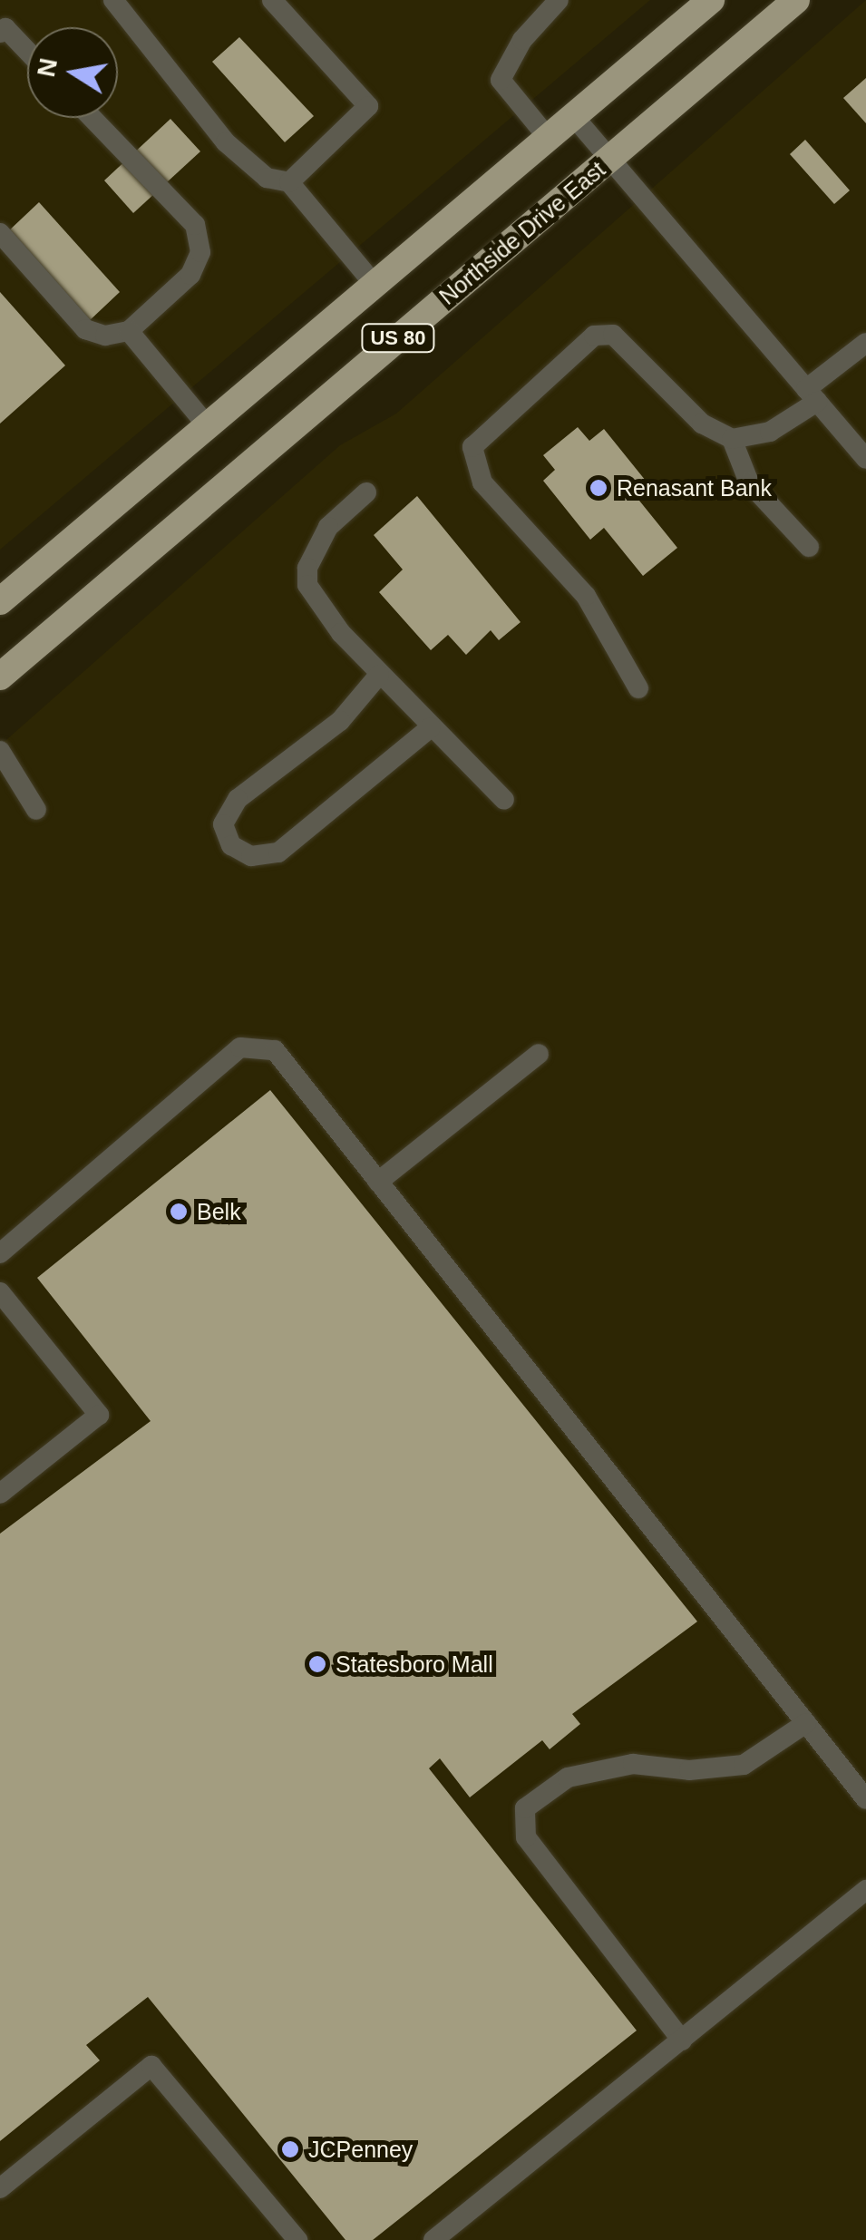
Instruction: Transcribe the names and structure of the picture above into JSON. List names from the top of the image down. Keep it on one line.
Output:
{"streets":{"main road":["Northside Drive East","US 80"]},"places":["Renasant Bank","Belk","Statesboro Mall","JCPenney"],"north":"left"}
